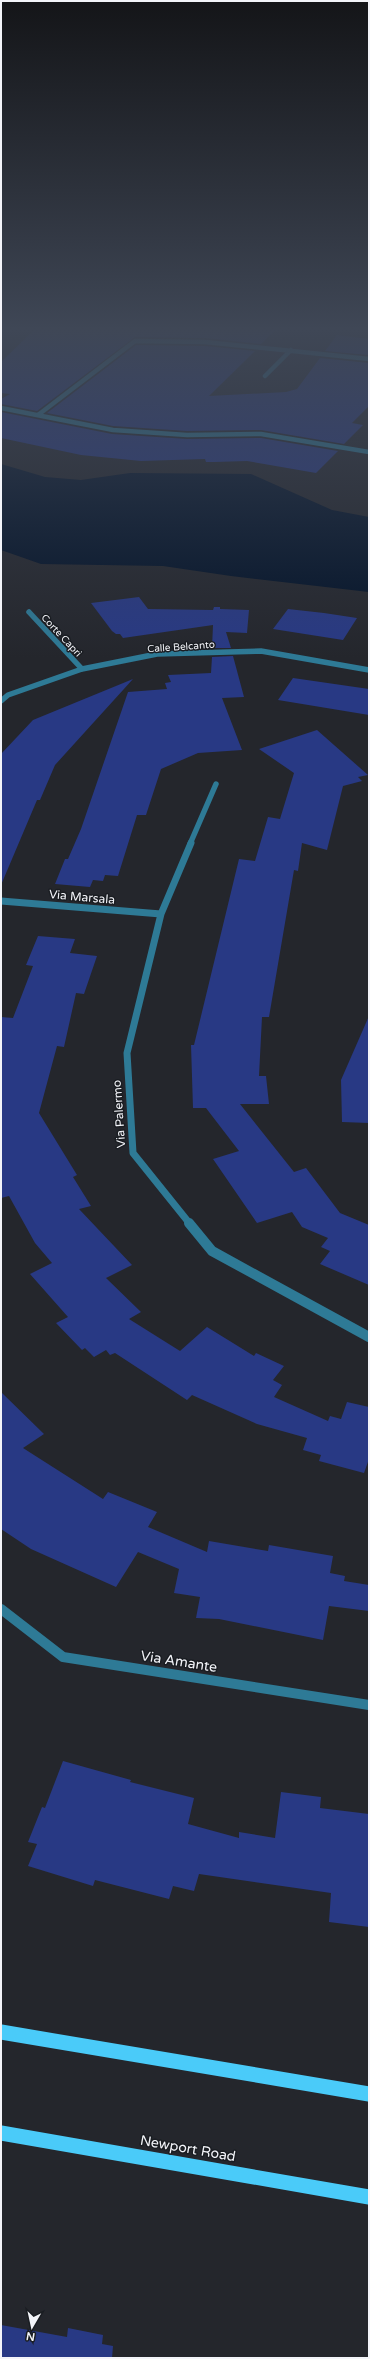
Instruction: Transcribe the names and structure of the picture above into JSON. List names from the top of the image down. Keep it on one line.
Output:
{"streets":{"main road":["Newport Road"],"street":["Corte Capri","Calle Belcanto","Via Marsala","Via Palermo","Via Amante"]},"crossings":[["Corte Capri","Calle Belcanto"],["Via Marsala","Via Palermo"]],"north":"bottom"}
